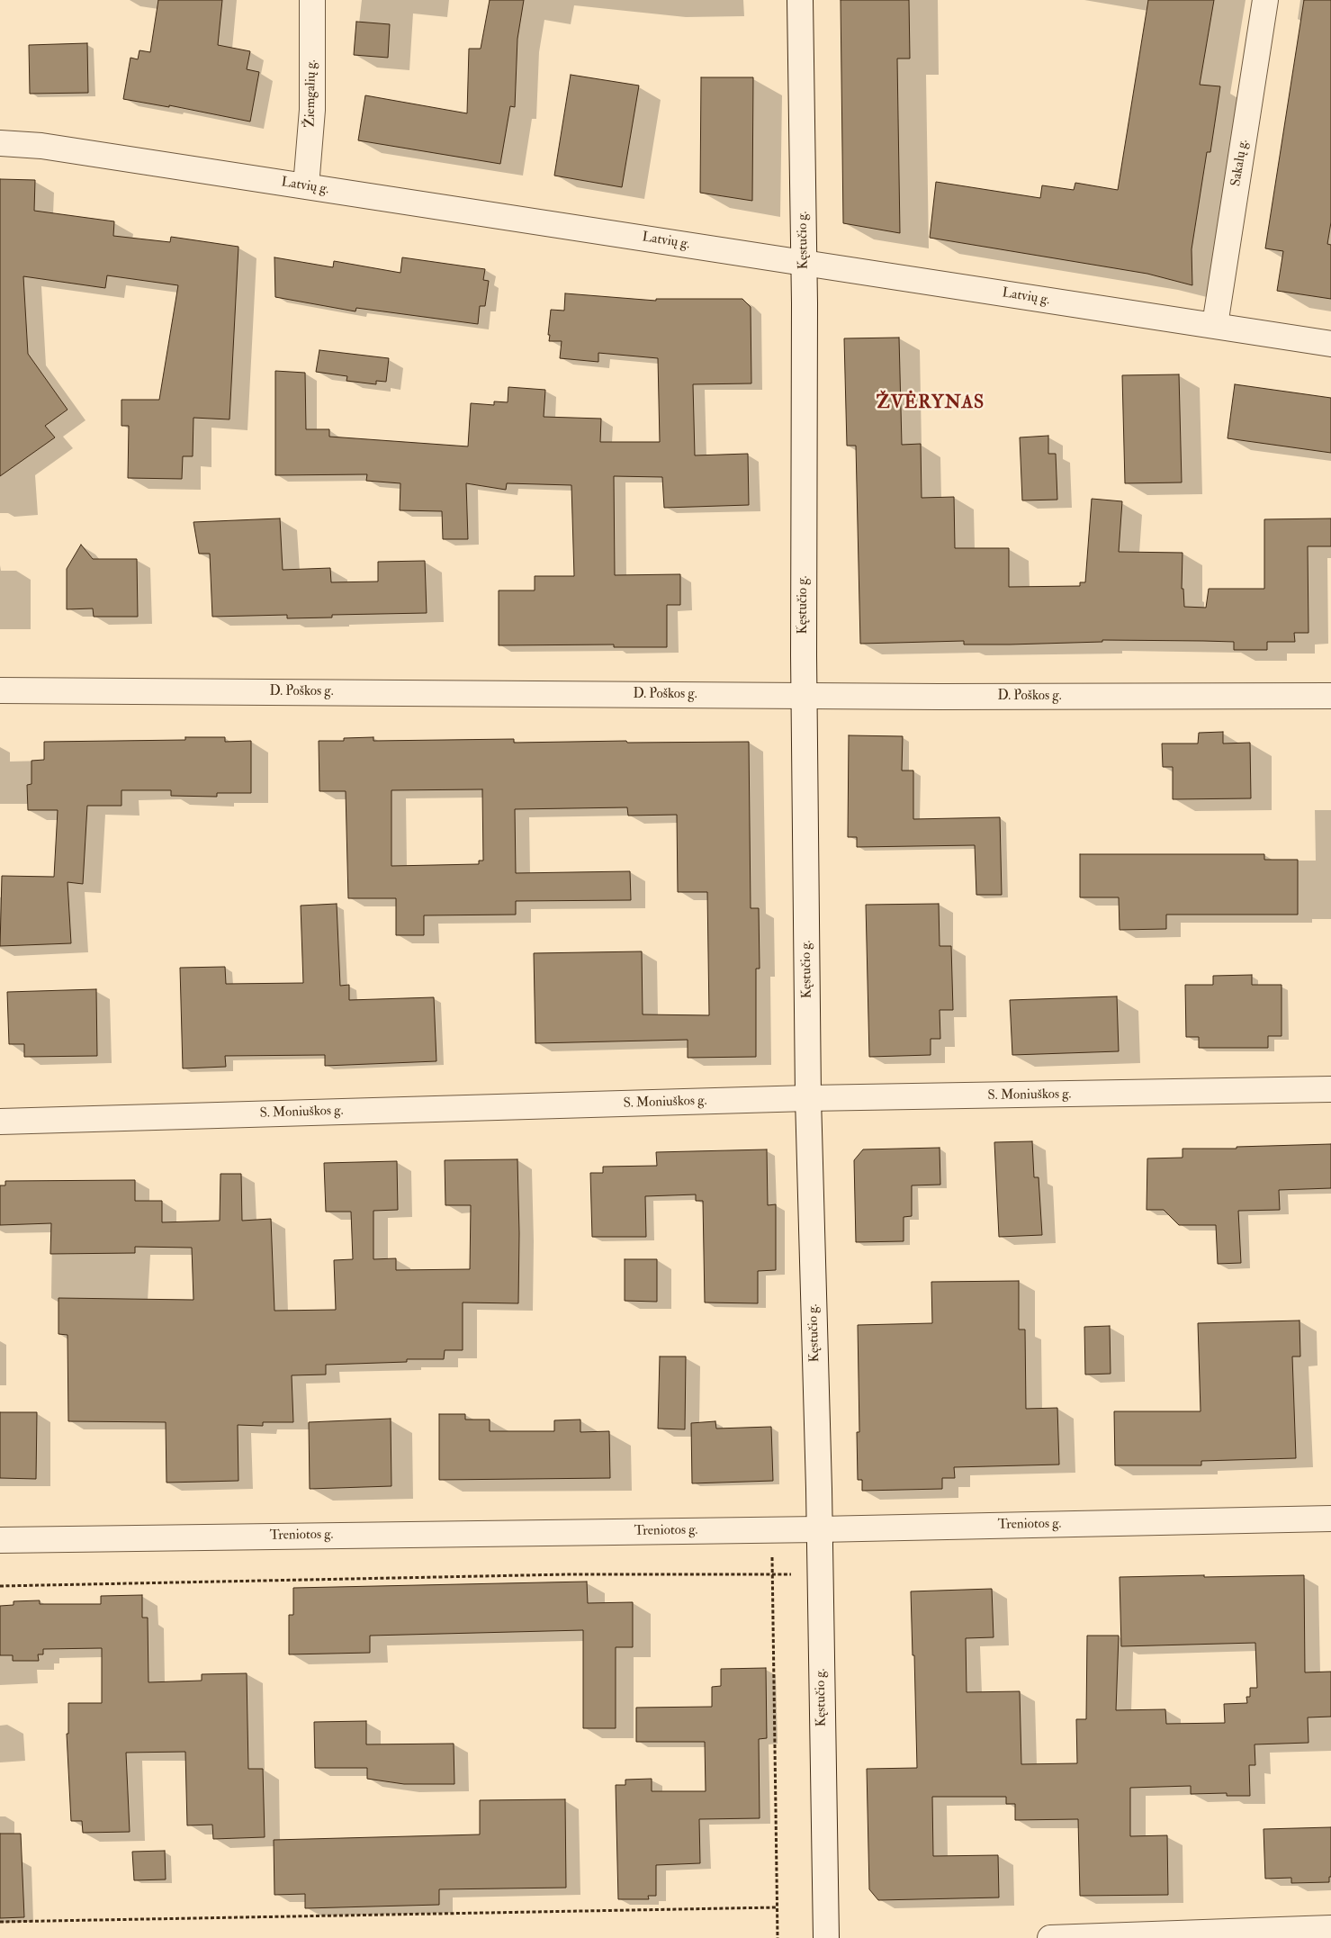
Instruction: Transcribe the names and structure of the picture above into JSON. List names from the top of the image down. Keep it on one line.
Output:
{"streets":{"street":["Žiemgalių g.","Sakalų g.","Latvių g.","Kęstučio g.","D. Poškos g.","S. Moniuškos g.","Treniotos g."]},"crossings":[["Žiemgalių g.","Latvių g."],["Sakalų g.","Latvių g."],["Latvių g.","Kęstučio g."],["Kęstučio g.","D. Poškos g."],["Kęstučio g.","S. Moniuškos g."],["Kęstučio g.","Treniotos g."]],"districts":["ŽVĖRYNAS"]}
